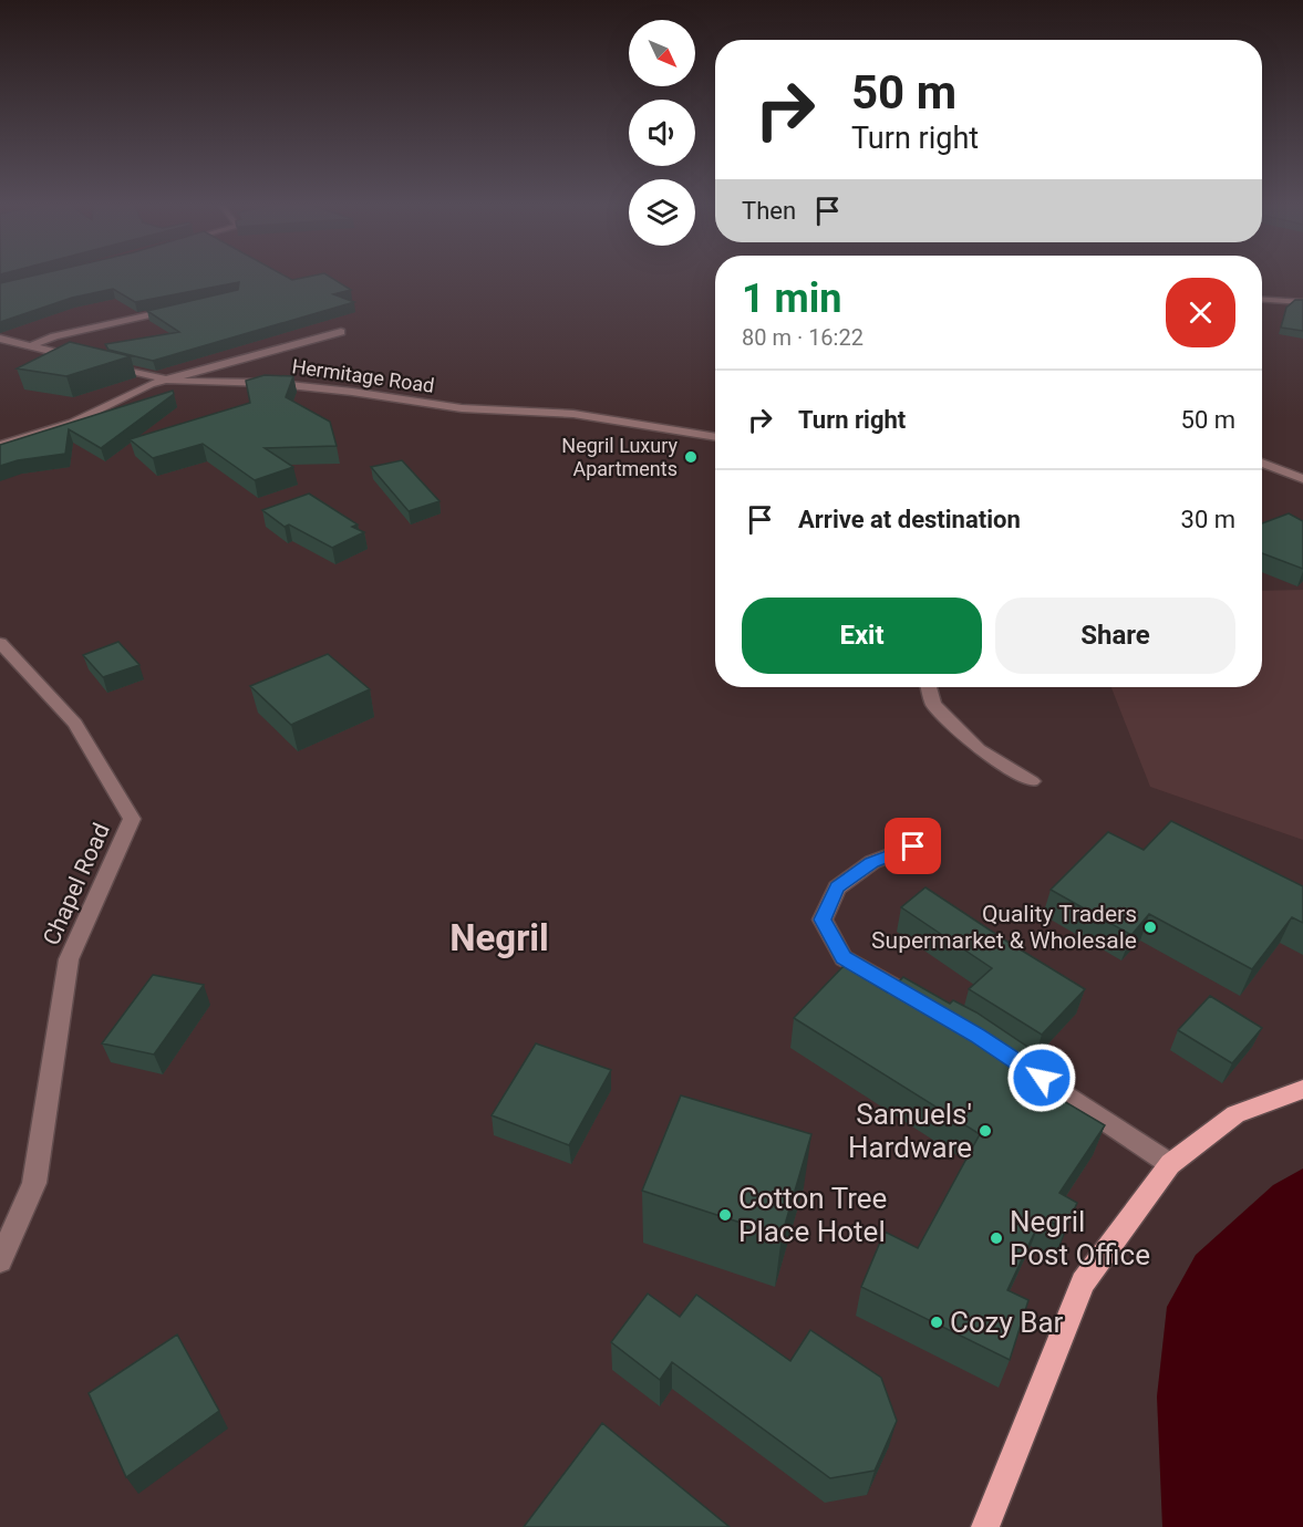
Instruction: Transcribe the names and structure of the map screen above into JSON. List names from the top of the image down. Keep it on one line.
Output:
{"streets":{"street":["Hermitage Road","Chapel Road"]},"districts":["Negril"],"places":["Negril Luxury Apartments","Quality Traders Supermarket & Wholesale","Samuels' Hardware","Cotton Tree Place Hotel","Negril Post Office","Cozy Bar"],"north":"bottom right","page":{"turn":["50 m","Turn right"],"then":"Then","heading":["1 min","80 m · 16:22"],"list":[{"name":"Turn right","value":"50 m"},{"name":"Arrive at destination","value":"30 m"}],"buttons":["Exit","Share"]}}
